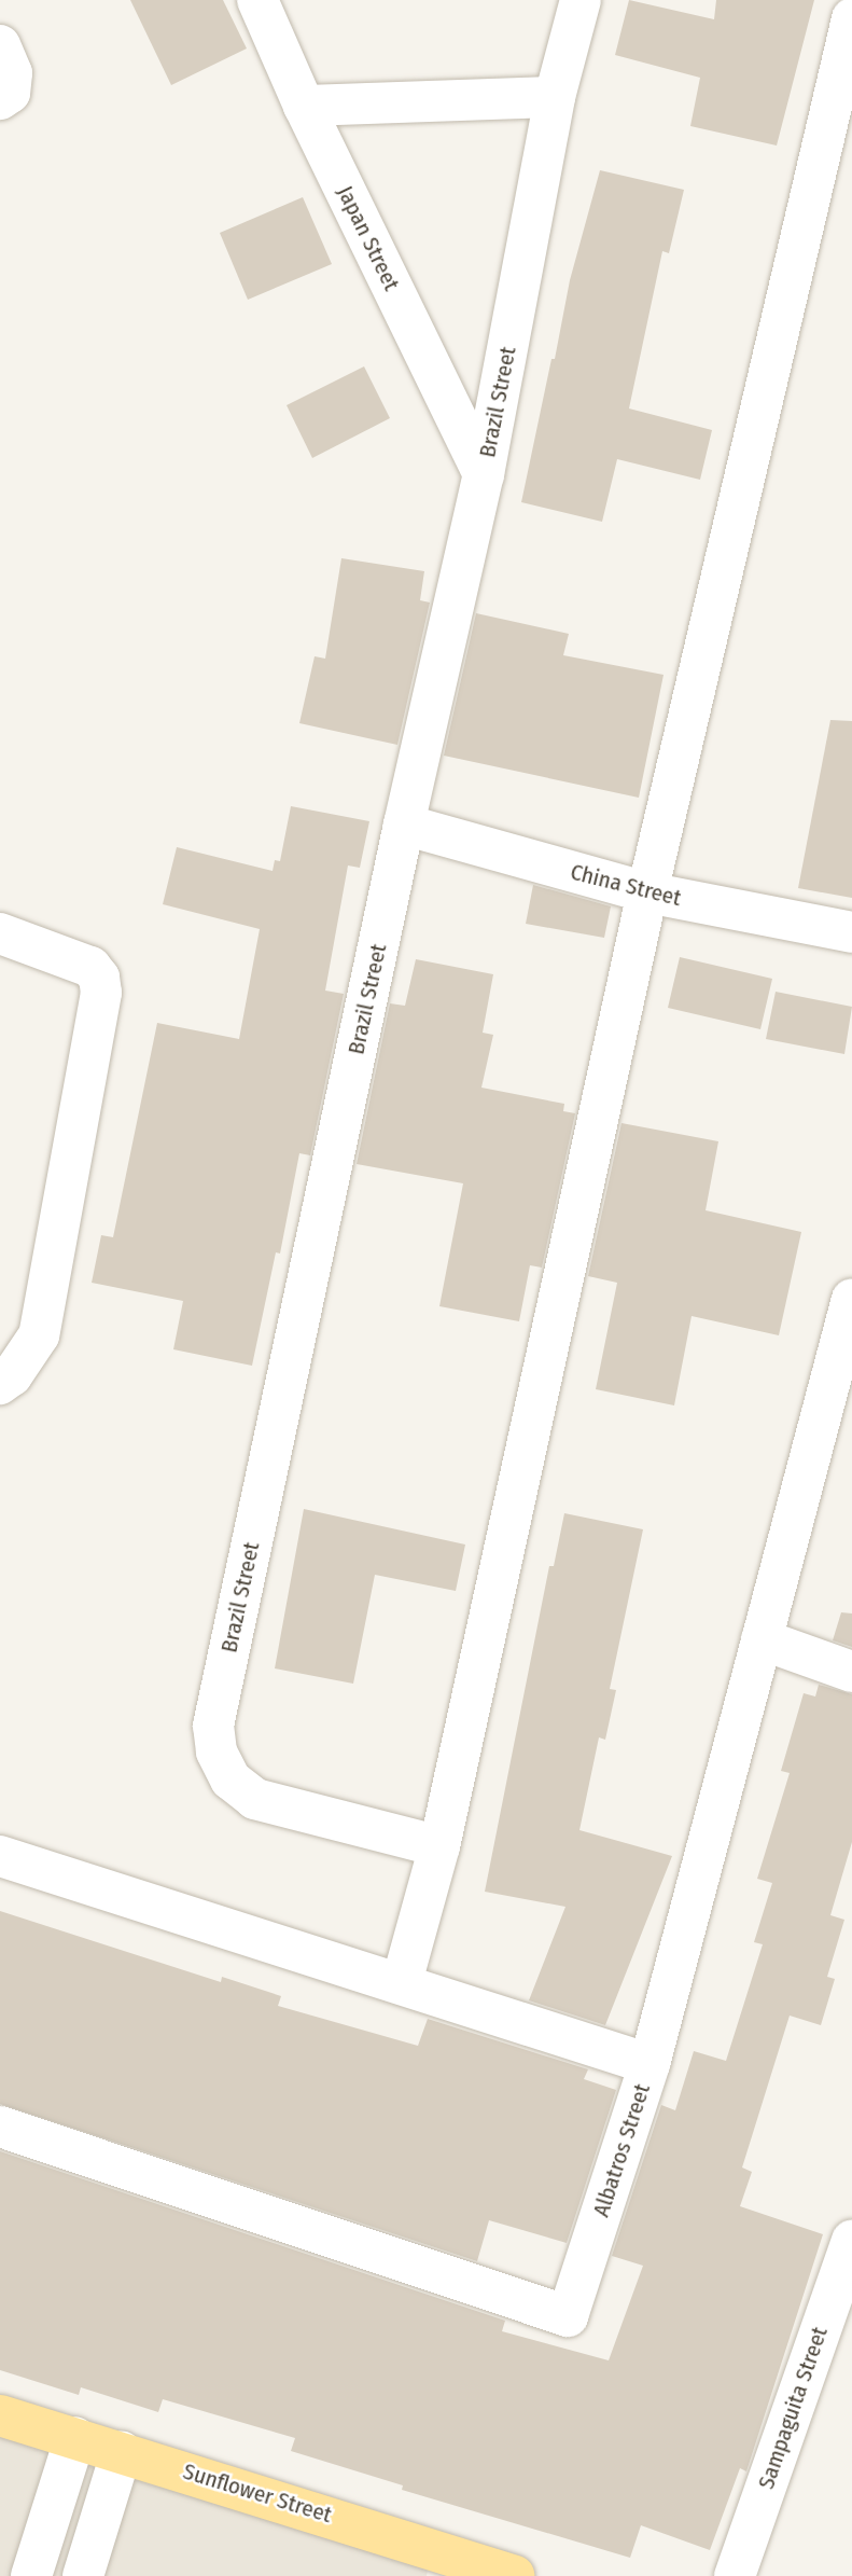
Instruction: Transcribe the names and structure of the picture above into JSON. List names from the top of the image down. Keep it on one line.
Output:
{"streets":{"main road":["Sunflower Street"],"street":["Japan Street","Brazil Street","China Street","Albatros Street","Sampaguita Street"]},"crossings":[["Japan Street","Brazil Street"],["Brazil Street","China Street"]]}
